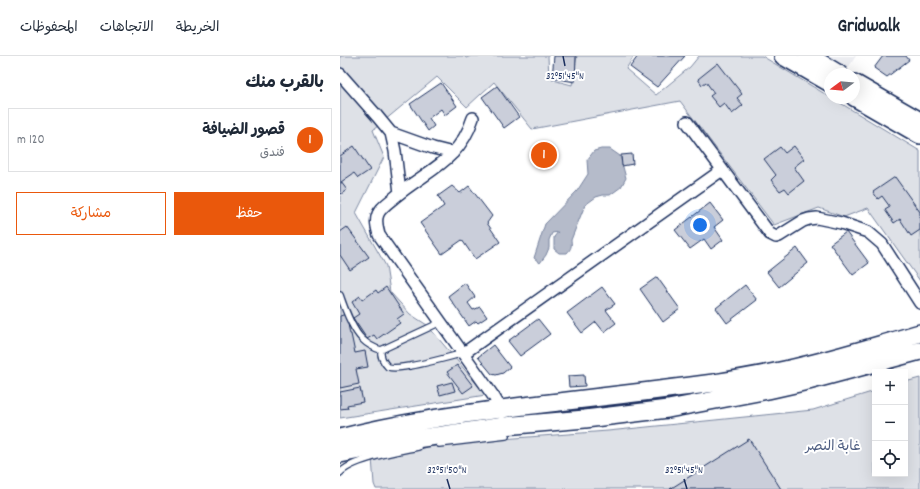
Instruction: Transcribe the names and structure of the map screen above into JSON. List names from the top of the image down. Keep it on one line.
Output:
{"parks":["غابة النصر"],"north":"left","page":{"header":"Gridwalk","nav":["الخريطة","الاتجاهات","المحفوظات"],"heading":"بالقرب منك","list":[{"mark":"1","name":"قصور الضيافة","note":"فندق","value":"120 m"}],"pins":"1","buttons":["حفظ","مشاركة"],"map_buttons":["+","−"]},"coordinates":["32°51'45\"N","32°51'50\"N"]}
